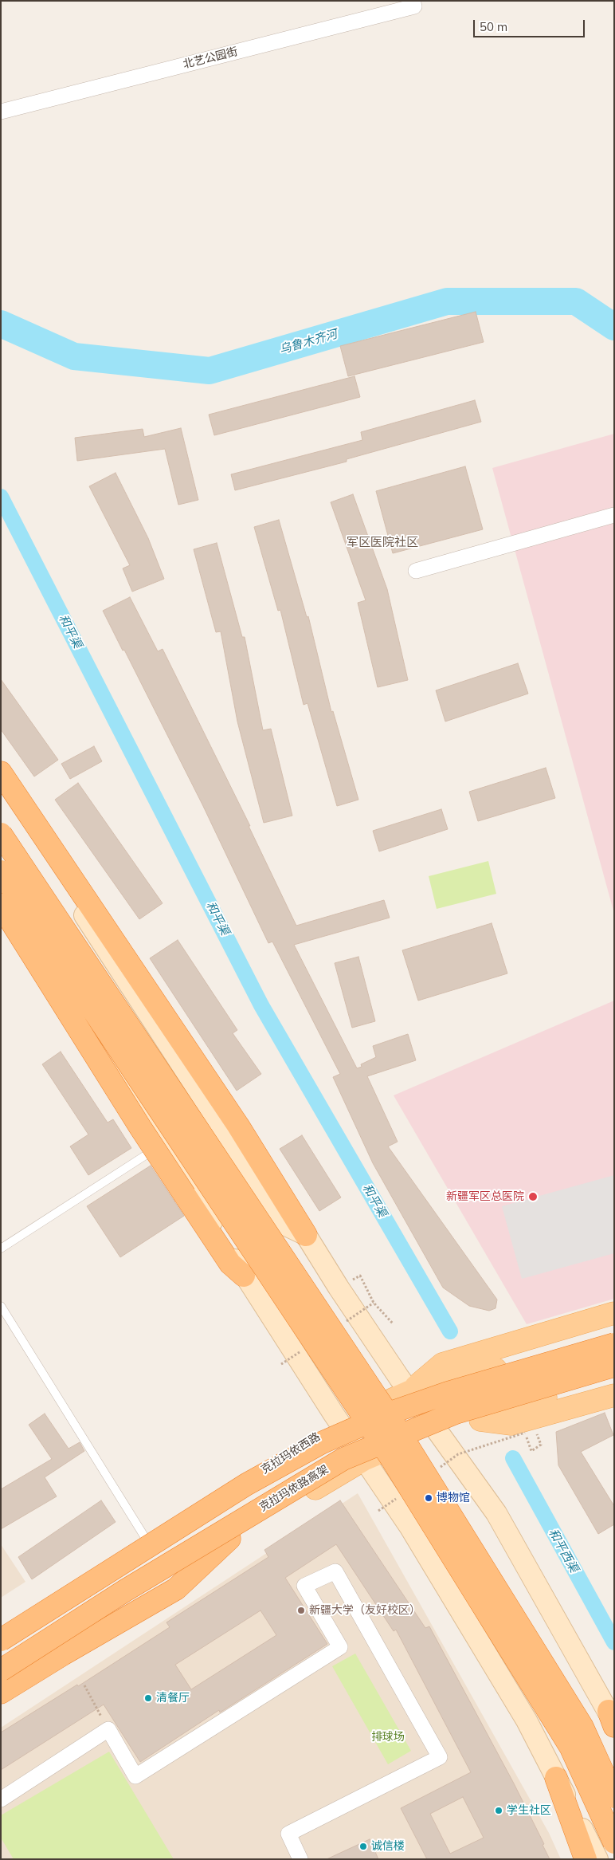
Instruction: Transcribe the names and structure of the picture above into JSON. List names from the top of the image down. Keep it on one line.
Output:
{"streets":{"highway":["克拉玛依路高架"],"main road":["克拉玛依西路"],"street":["北艺公园街"]},"districts":["军区医院社区"],"water":["乌鲁木齐河","和平渠","和平西渠"],"parks":["排球场"],"places":["新疆军区总医院","博物馆","新疆大学（友好校区）","清餐厅","学生社区","诚信楼"],"scale_bar":"50 m"}
